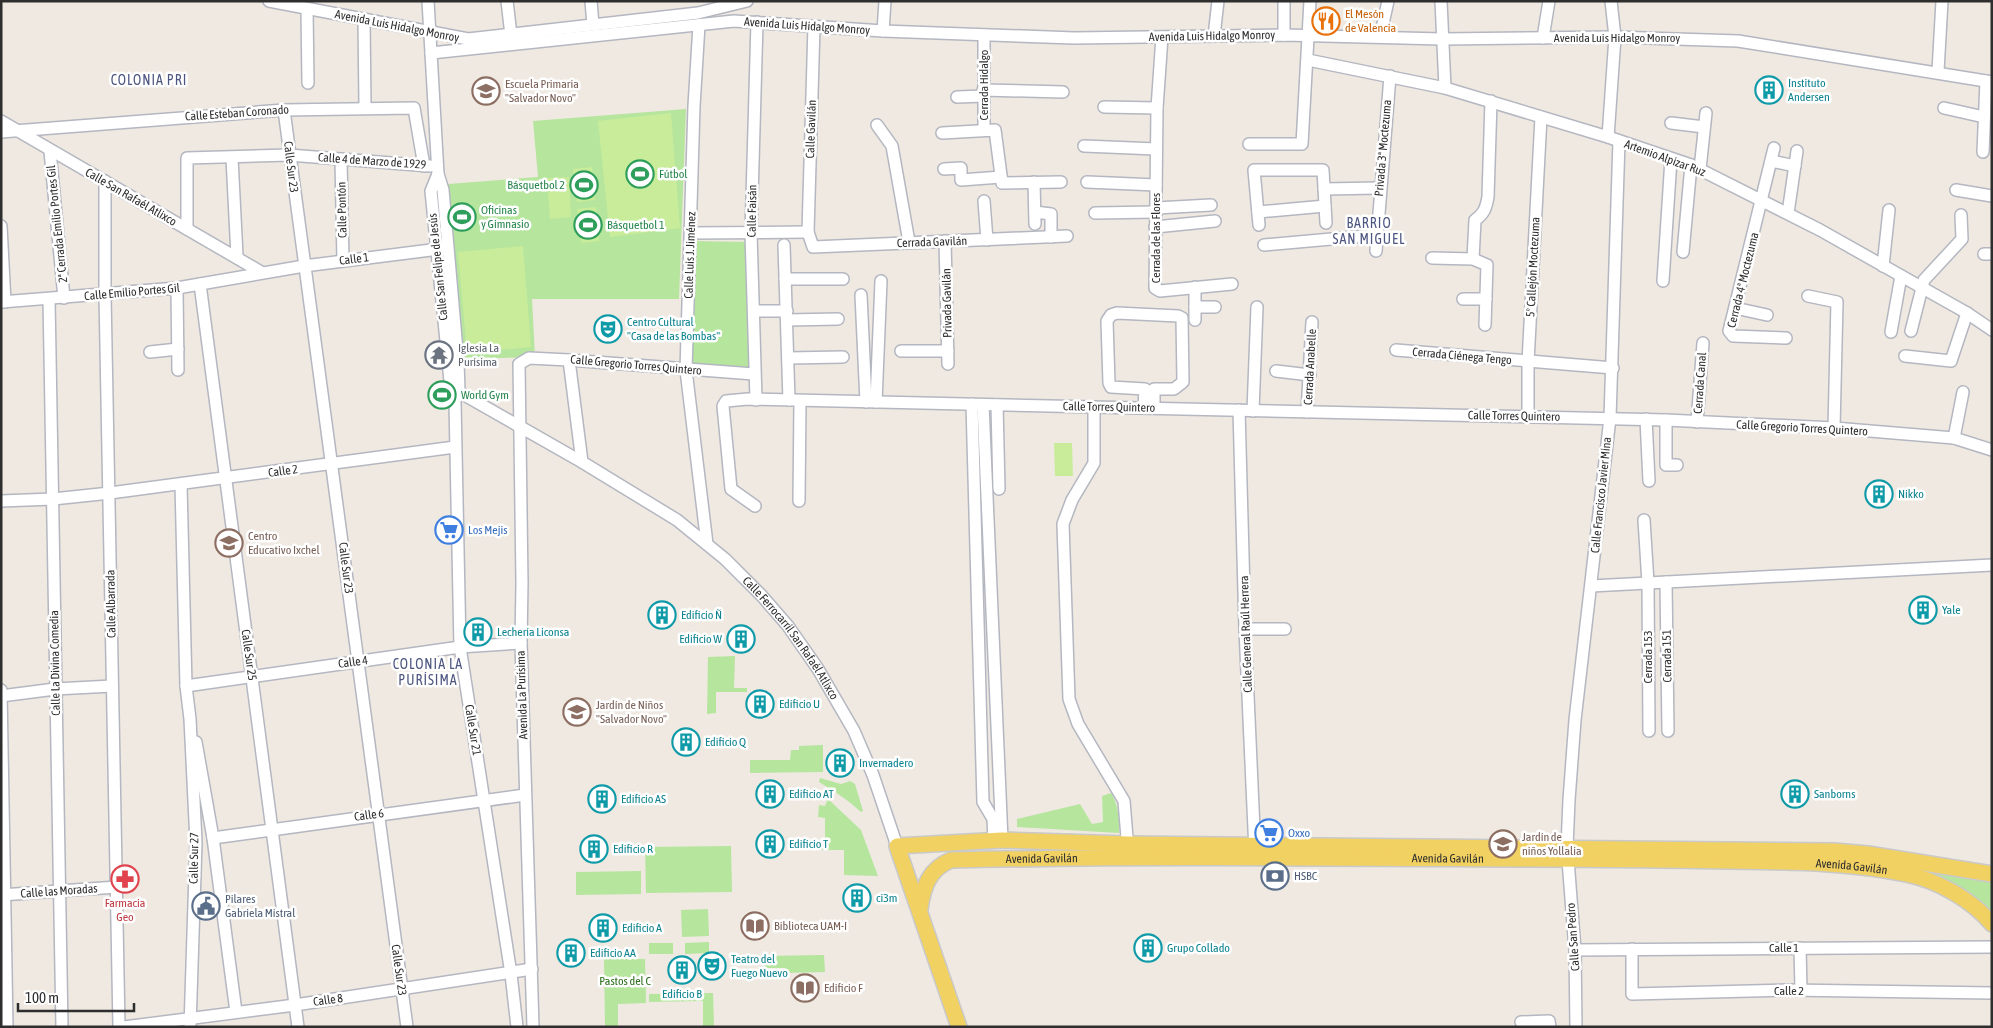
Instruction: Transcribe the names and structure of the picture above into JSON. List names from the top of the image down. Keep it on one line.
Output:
{"streets":{"main road":["Calle Ferrocarril San Rafaél Atlixco","Avenida Gavilán"],"street":["Avenida Luis Hidalgo Monroy","Cerrada Hidalgo","Calle Esteban Coronado","Calle Gavilán","Privada 3ª Moctezuma","Artemio Alpizar Ruz","Calle 4 de Marzo de 1929","Calle Sur 23","Calle San Rafaél Atlixco","Calle Pontón","Calle Faisán","2ª Cerrada Emilio Portes Gil","Cerrada de las Flores","Cerrada Gavilán","Calle Luis J. Jiménez","Calle 1","Calle San Felipe de Jesús","5º Callejón Moctezuma","Cerrada 4ª Moctezuma","Calle Emilio Portes Gil","Privada Gavilán","Cerrada Ciénega Tengo","Calle Gregorio Torres Quintero","Cerrada Anabelle","Cerrada Canal","Calle Torres Quintero","Calle 2","Calle Francisco Javier Mina","Calle Albarrada","Calle General Raúl Herrera","Calle Sur 25","Cerrada 151","Cerrada 153","Calle 4","Calle La Divina Comedia","Avenida La Purísima","Calle Sur 21","Calle 6","Calle Sur 27","Calle las Moradas","Calle San Pedro","Calle 8"]},"crossings":[["Avenida Luis Hidalgo Monroy","Cerrada Hidalgo"],["Avenida Luis Hidalgo Monroy","Calle Gavilán"],["Avenida Luis Hidalgo Monroy","Calle Faisán"],["Avenida Luis Hidalgo Monroy","Cerrada de las Flores"],["Avenida Luis Hidalgo Monroy","Calle Luis J. Jiménez"],["Avenida Luis Hidalgo Monroy","Calle San Felipe de Jesús"],["Calle Esteban Coronado","Calle 4 de Marzo de 1929"],["Calle Esteban Coronado","Calle Sur 23"],["Calle Esteban Coronado","Calle San Rafaél Atlixco"],["Calle Gavilán","Cerrada Gavilán"],["Privada 3ª Moctezuma","Artemio Alpizar Ruz"],["Artemio Alpizar Ruz","5º Callejón Moctezuma"],["Artemio Alpizar Ruz","Cerrada 4ª Moctezuma"],["Artemio Alpizar Ruz","Calle Francisco Javier Mina"],["Calle 4 de Marzo de 1929","Calle Sur 23"],["Calle 4 de Marzo de 1929","Calle San Rafaél Atlixco"],["Calle 4 de Marzo de 1929","Calle Pontón"],["Calle 4 de Marzo de 1929","Calle San Felipe de Jesús"],["Calle Sur 23","Calle 1"],["Calle Sur 23","Calle 2"],["Calle Sur 23","Calle 4"],["Calle Sur 23","Calle 6"],["Calle Sur 23","Calle 8"],["Calle San Rafaél Atlixco","2ª Cerrada Emilio Portes Gil"],["Calle San Rafaél Atlixco","Calle 1"],["Calle San Rafaél Atlixco","Calle Emilio Portes Gil"],["Calle San Rafaél Atlixco","Calle Albarrada"],["Calle Pontón","Calle 1"],["Calle Faisán","Calle Gregorio Torres Quintero"],["Calle Faisán","Calle Torres Quintero"],["2ª Cerrada Emilio Portes Gil","Calle Emilio Portes Gil"],["Cerrada Gavilán","Privada Gavilán"],["Calle Luis J. Jiménez","Calle Gregorio Torres Quintero"],["Calle Luis J. Jiménez","Calle Ferrocarril San Rafaél Atlixco"],["Calle 1","Calle San Felipe de Jesús"],["Calle 1","Calle Emilio Portes Gil"],["Calle 1","Calle 2"],["Calle 1","Calle San Pedro"],["Calle San Felipe de Jesús","Calle Ferrocarril San Rafaél Atlixco"],["Calle San Felipe de Jesús","Calle Sur 21"],["5º Callejón Moctezuma","Cerrada Ciénega Tengo"],["5º Callejón Moctezuma","Calle Torres Quintero"],["Calle Emilio Portes Gil","Calle Albarrada"],["Calle Emilio Portes Gil","Calle Sur 25"],["Calle Emilio Portes Gil","Calle La Divina Comedia"],["Cerrada Ciénega Tengo","Calle Francisco Javier Mina"],["Calle Gregorio Torres Quintero","Cerrada Canal"],["Calle Gregorio Torres Quintero","Calle Torres Quintero"],["Calle Gregorio Torres Quintero","Calle Francisco Javier Mina"],["Calle Gregorio Torres Quintero","Avenida La Purísima"],["Cerrada Anabelle","Calle Torres Quintero"],["Calle Torres Quintero","Calle Francisco Javier Mina"],["Calle Torres Quintero","Calle General Raúl Herrera"],["Calle 2","Calle Albarrada"],["Calle 2","Calle Sur 25"],["Calle 2","Calle La Divina Comedia"],["Calle 2","Calle Sur 21"],["Calle 2","Calle Sur 27"],["Calle Francisco Javier Mina","Avenida Gavilán"],["Calle Francisco Javier Mina","Calle San Pedro"],["Calle Albarrada","Calle las Moradas"],["Calle General Raúl Herrera","Avenida Gavilán"],["Calle Ferrocarril San Rafaél Atlixco","Avenida La Purísima"],["Calle Ferrocarril San Rafaél Atlixco","Calle Sur 21"],["Calle Ferrocarril San Rafaél Atlixco","Avenida Gavilán"],["Calle Sur 25","Calle 4"],["Calle Sur 25","Calle 6"],["Calle Sur 25","Calle 8"],["Calle 4","Avenida La Purísima"],["Calle 4","Calle Sur 21"],["Calle 4","Calle Sur 27"],["Calle La Divina Comedia","Calle las Moradas"],["Avenida La Purísima","Calle 6"],["Avenida La Purísima","Calle 8"],["Calle Sur 21","Calle 6"],["Calle Sur 21","Calle 8"],["Calle 6","Calle Sur 27"],["Calle Sur 27","Calle 8"],["Avenida Gavilán","Calle San Pedro"]],"districts":["COLONIA PRI","BARRIO SAN MIGUEL","COLONIA LA PURÍSIMA"],"parks":["Pastos del C"],"places":{"restaurant":["El Mesón de Valencia"],"building":["Instituto Andersen","Nikko","Yale","Edificio Ñ","Lechería Liconsa","Edificio W","Edificio U","Edificio Q","Invernadero","Edificio AT","Sanborns","Edificio AS","Edificio T","Edificio R","ci3m","Edificio A","Grupo Collado","Edificio AA","Edificio B"],"school or university":["Escuela Primaria \"Salvador Novo\"","Centro Educativo Ixchel","Jardín de Niños \"Salvador Novo\"","Jardín de niños Yollalia"],"sports":["Fútbol","Básquetbol 2","Oficinas y Gimnasio","Básquetbol 1","World Gym"],"theatre":["Centro Cultural \"Casa de las Bombas\"","Teatro del Fuego Nuevo"],"temple":["Iglesia La Purísima"],"supermarket":["Los Mejis","Oxxo"],"bank":["HSBC"],"pharmacy":["Farmacia Geo"],"public building":["Pilares Gabriela Mistral"],"library":["Biblioteca UAM-I","Edificio F"]},"scale_bar":"100 m"}
